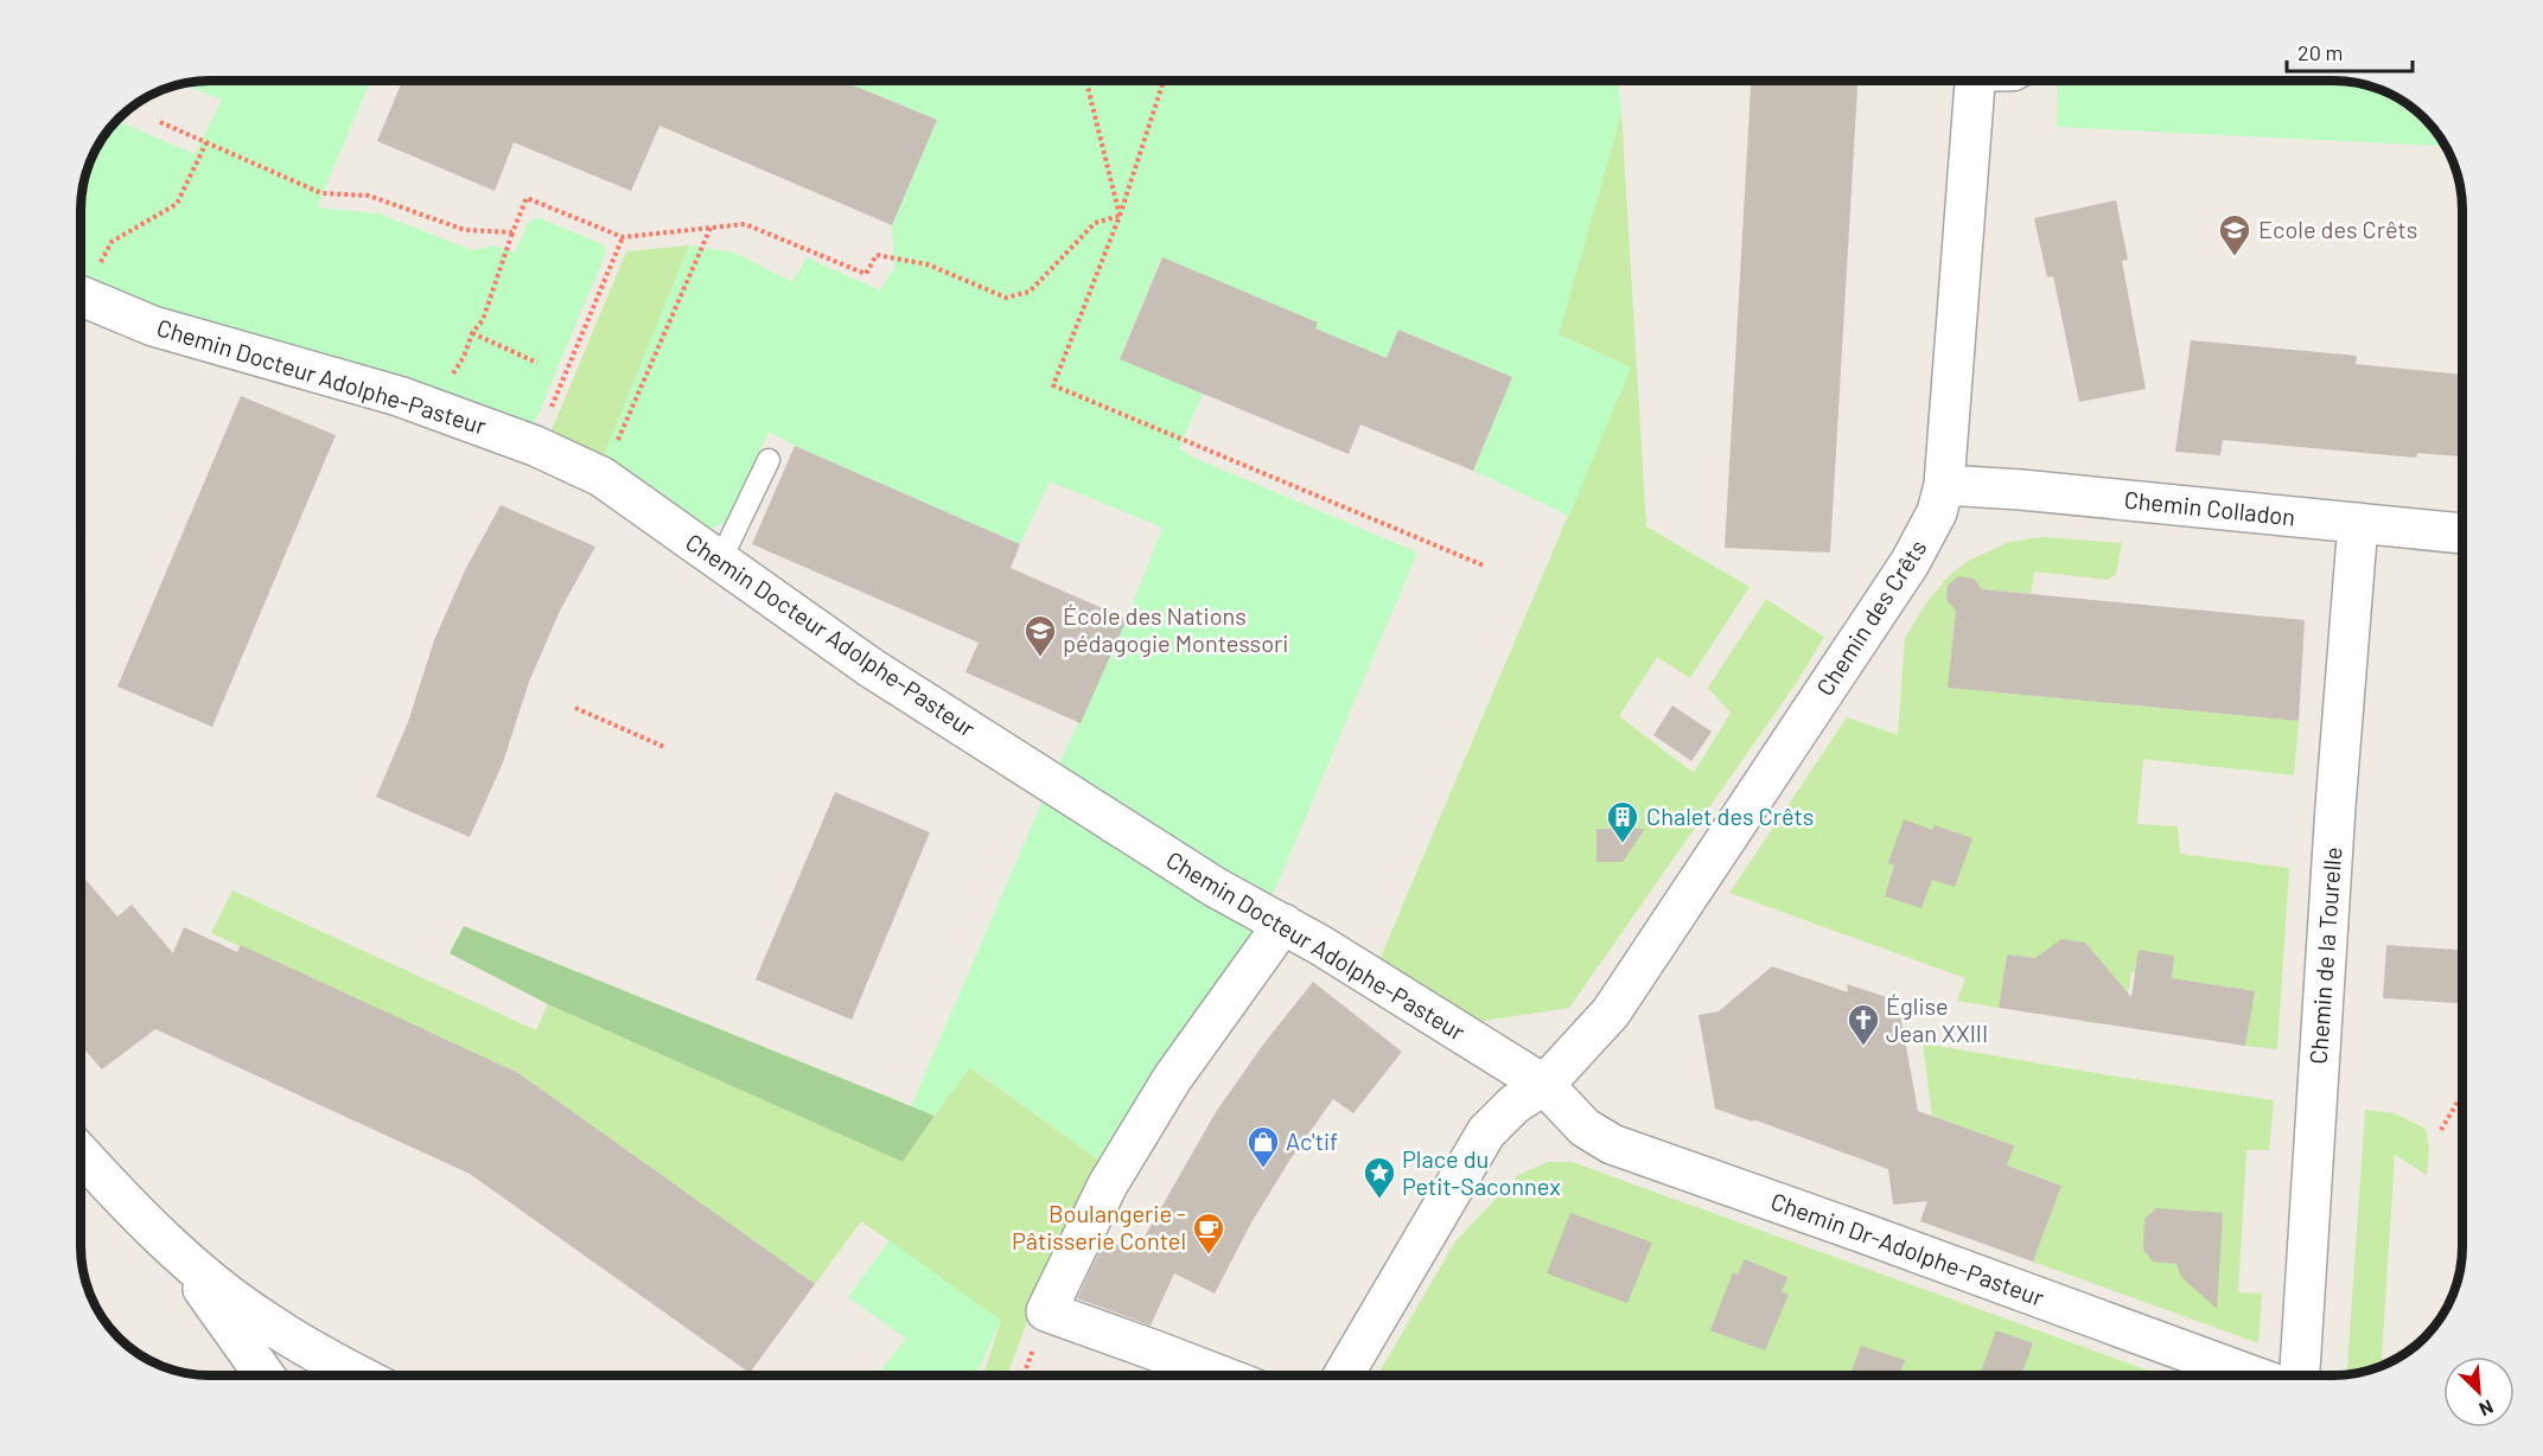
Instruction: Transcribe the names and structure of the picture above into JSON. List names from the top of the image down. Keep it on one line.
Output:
{"streets":{"street":["Chemin Docteur Adolphe-Pasteur","Chemin Colladon","Chemin des Crêts","Chemin de la Tourelle","Chemin Dr-Adolphe-Pasteur"]},"crossings":[["Chemin Docteur Adolphe-Pasteur","Chemin des Crêts"],["Chemin Docteur Adolphe-Pasteur","Chemin Dr-Adolphe-Pasteur"],["Chemin Colladon","Chemin des Crêts"],["Chemin Colladon","Chemin de la Tourelle"],["Chemin des Crêts","Chemin Dr-Adolphe-Pasteur"]],"places":{"school or university":["Ecole des Crêts","École des Nations pédagogie Montessori"],"building":["Chalet des Crêts"],"church":["Église Jean XXIII"],"shop":["Ac'tif"],"place":["Place du Petit-Saconnex"],"cafe":["Boulangerie - Pâtisserie Contel"]},"scale_bar":"20 m","north":"bottom right"}
